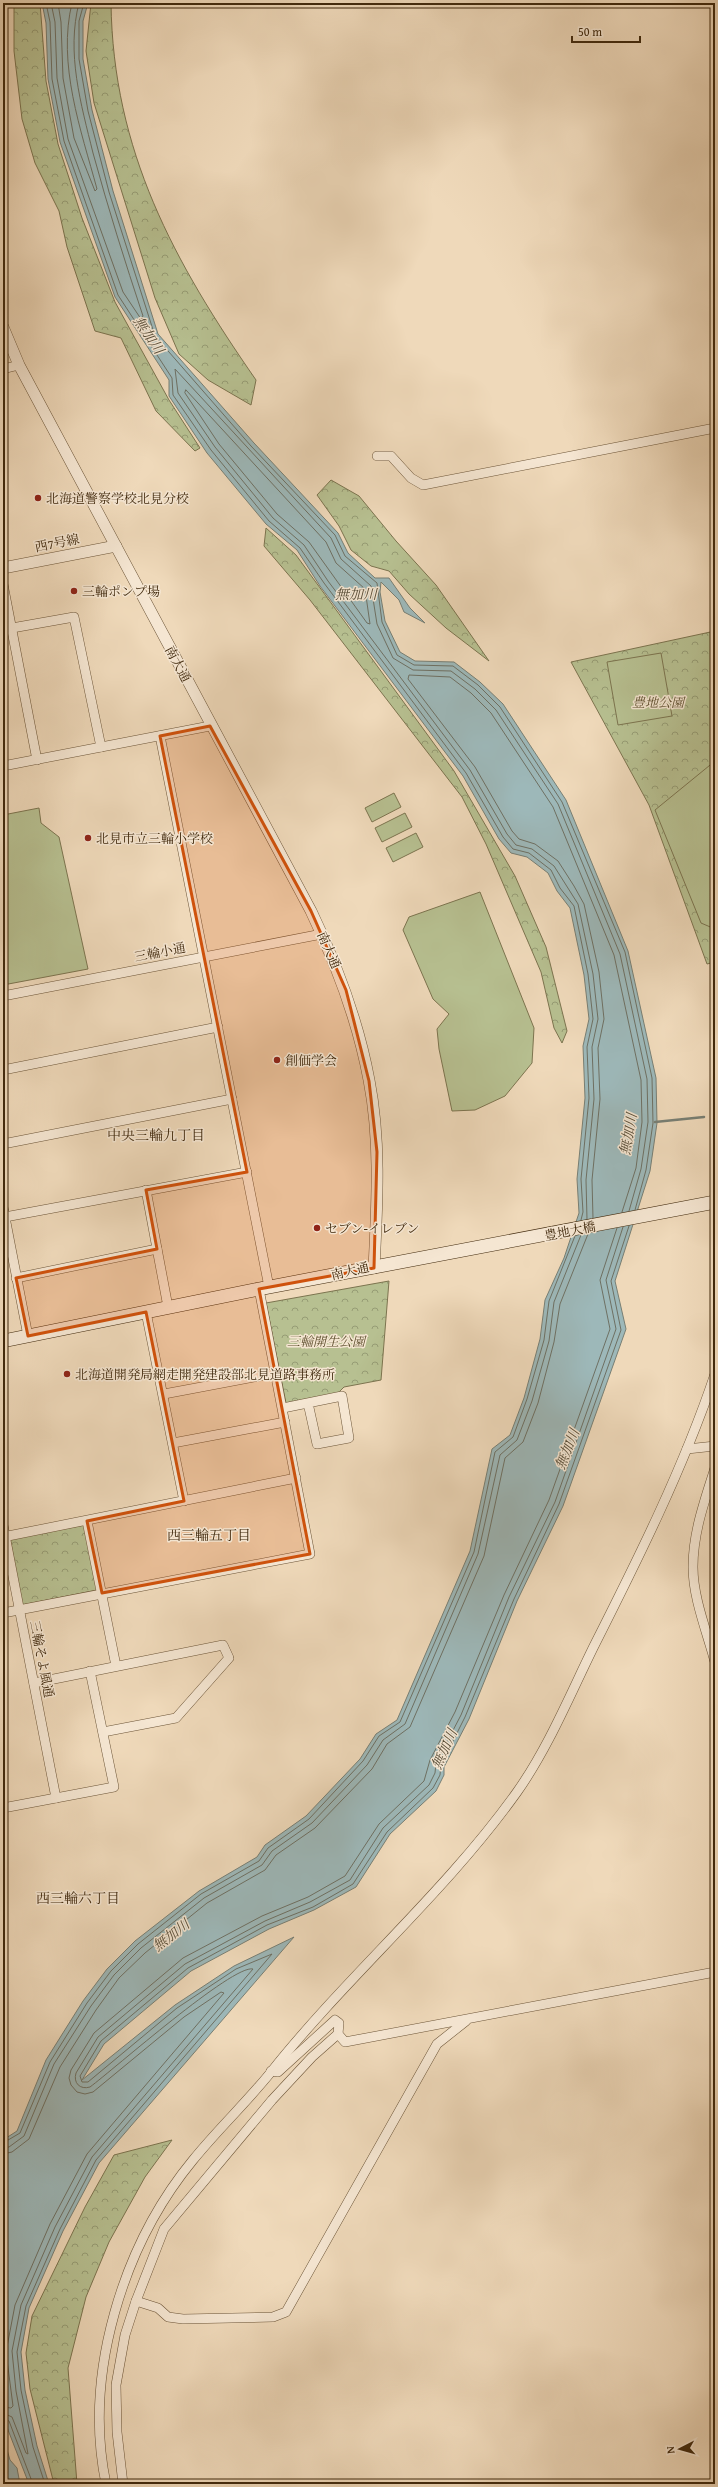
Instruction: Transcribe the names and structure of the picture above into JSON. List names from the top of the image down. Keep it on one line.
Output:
{"streets":{"main road":["南大通","豊地大橋"],"street":["西7号線","三輪小通","三輪そよ風通"]},"crossings":[["西7号線","南大通"],["南大通","三輪小通"],["南大通","豊地大橋"]],"districts":["中央三輪九丁目","西三輪五丁目","西三輪六丁目"],"water":["無加川"],"parks":["豊地公園","三輪開生公園"],"places":["北海道警察学校北見分校","三輪ポンプ場","北見市立三輪小学校","創価学会","セブン-イレブン","北海道開発局網走開発建設部北見道路事務所"],"scale_bar":"50 m","north":"left"}
